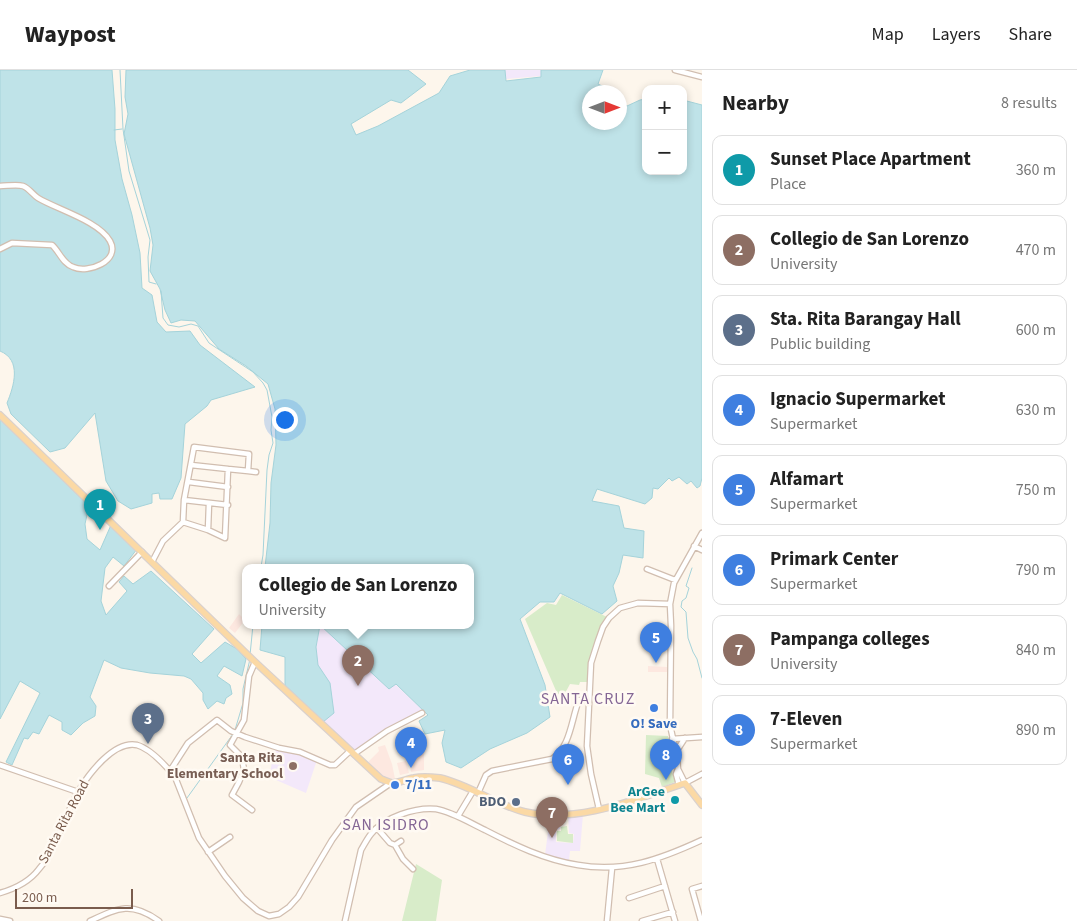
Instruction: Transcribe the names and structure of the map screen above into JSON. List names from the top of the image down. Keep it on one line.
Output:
{"streets":{"street":["Santa Rita Road"]},"districts":["SANTA CRUZ","SAN ISIDRO"],"places":["O! Save","Santa Rita Elementary School","7/11","ArGee Bee Mart","BDO"],"scale_bar":"200 m","north":"right","page":{"header":"Waypost","nav":["Map","Layers","Share"],"heading":["Nearby","8 results"],"map_buttons":["+","−"],"list":[{"mark":"1","name":"Sunset Place Apartment","note":"Place","value":"360 m"},{"mark":"2","name":"Collegio de San Lorenzo","note":"University","value":"470 m"},{"mark":"3","name":"Sta. Rita Barangay Hall","note":"Public building","value":"600 m"},{"mark":"4","name":"Ignacio Supermarket","note":"Supermarket","value":"630 m"},{"mark":"5","name":"Alfamart","note":"Supermarket","value":"750 m"},{"mark":"6","name":"Primark Center","note":"Supermarket","value":"790 m"},{"mark":"7","name":"Pampanga colleges","note":"University","value":"840 m"},{"mark":"8","name":"7-Eleven","note":"Supermarket","value":"890 m"}],"pins":["1","5","2","3","4","8","6","7"],"popup":["Collegio de San Lorenzo","University"],"scale":"200 m"}}
